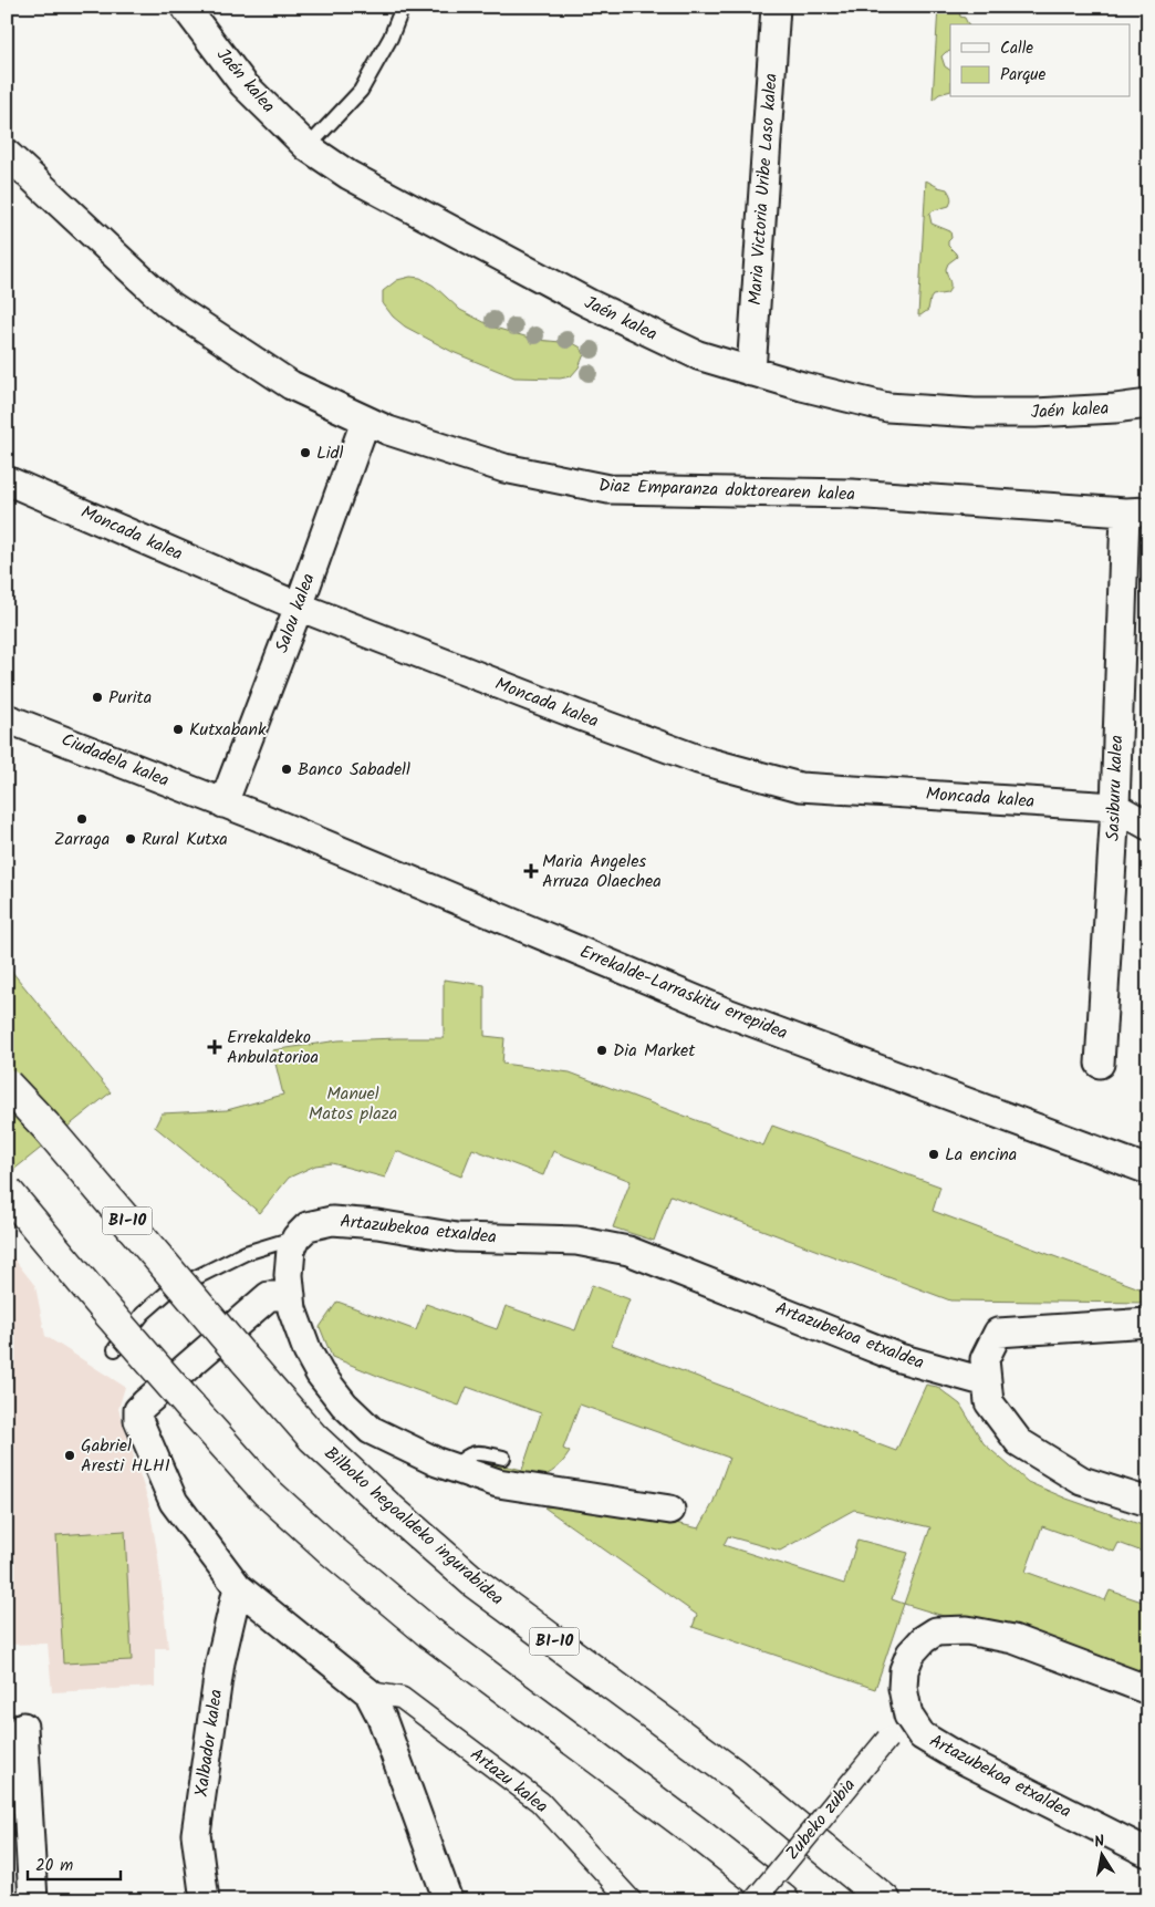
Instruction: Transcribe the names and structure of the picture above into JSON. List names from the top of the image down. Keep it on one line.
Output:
{"streets":{"highway":["BI-10","Bilboko hegoaldeko ingurabidea"],"street":["Jaén kalea","Maria Victoria Uribe Laso kalea","Diaz Emparanza doktorearen kalea","Moncada kalea","Salou kalea","Ciudadela kalea","Sasiburu kalea","Errekalde-Larraskitu errepidea","Artazubekoa etxaldea","Xalbador kalea","Artazu kalea","Zubeko zubia"]},"crossings":[["Jaén kalea","Maria Victoria Uribe Laso kalea"],["Diaz Emparanza doktorearen kalea","Salou kalea"],["Diaz Emparanza doktorearen kalea","Sasiburu kalea"],["Moncada kalea","Salou kalea"],["Moncada kalea","Sasiburu kalea"],["Salou kalea","Ciudadela kalea"],["Salou kalea","Errekalde-Larraskitu errepidea"],["Ciudadela kalea","Errekalde-Larraskitu errepidea"]],"parks":["Manuel Matos plaza"],"places":{"other":["Lidl","Purita","Kutxabank","Banco Sabadell","Zarraga","Rural Kutxa","Dia Market","La encina","Gabriel Aresti HLHI"],"health":["Maria Angeles Arruza Olaechea","Errekaldeko Anbulatorioa"]},"legend":["Calle","Parque"],"scale_bar":"20 m","north":"top"}
